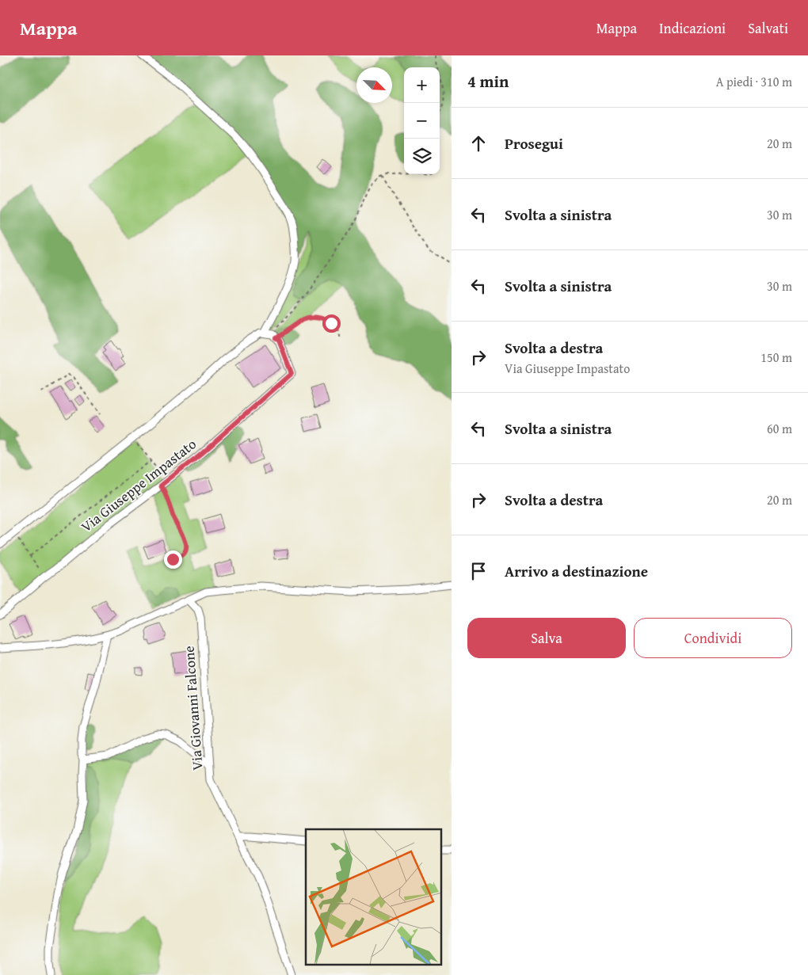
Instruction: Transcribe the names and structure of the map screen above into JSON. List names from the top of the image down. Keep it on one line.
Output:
{"streets":{"street":["Via Giuseppe Impastato","Via Giovanni Falcone"]},"north":"bottom right","page":{"header":"Mappa","nav":["Mappa","Indicazioni","Salvati"],"heading":["4 min","A piedi · 310 m"],"map_buttons":["+","−"],"list":[["Prosegui","20 m"],["Svolta a sinistra","30 m"],["Svolta a sinistra","30 m"],["Svolta a destra","Via Giuseppe Impastato","150 m"],["Svolta a sinistra","60 m"],["Svolta a destra","20 m"],"Arrivo a destinazione"],"buttons":["Salva","Condividi"]}}
